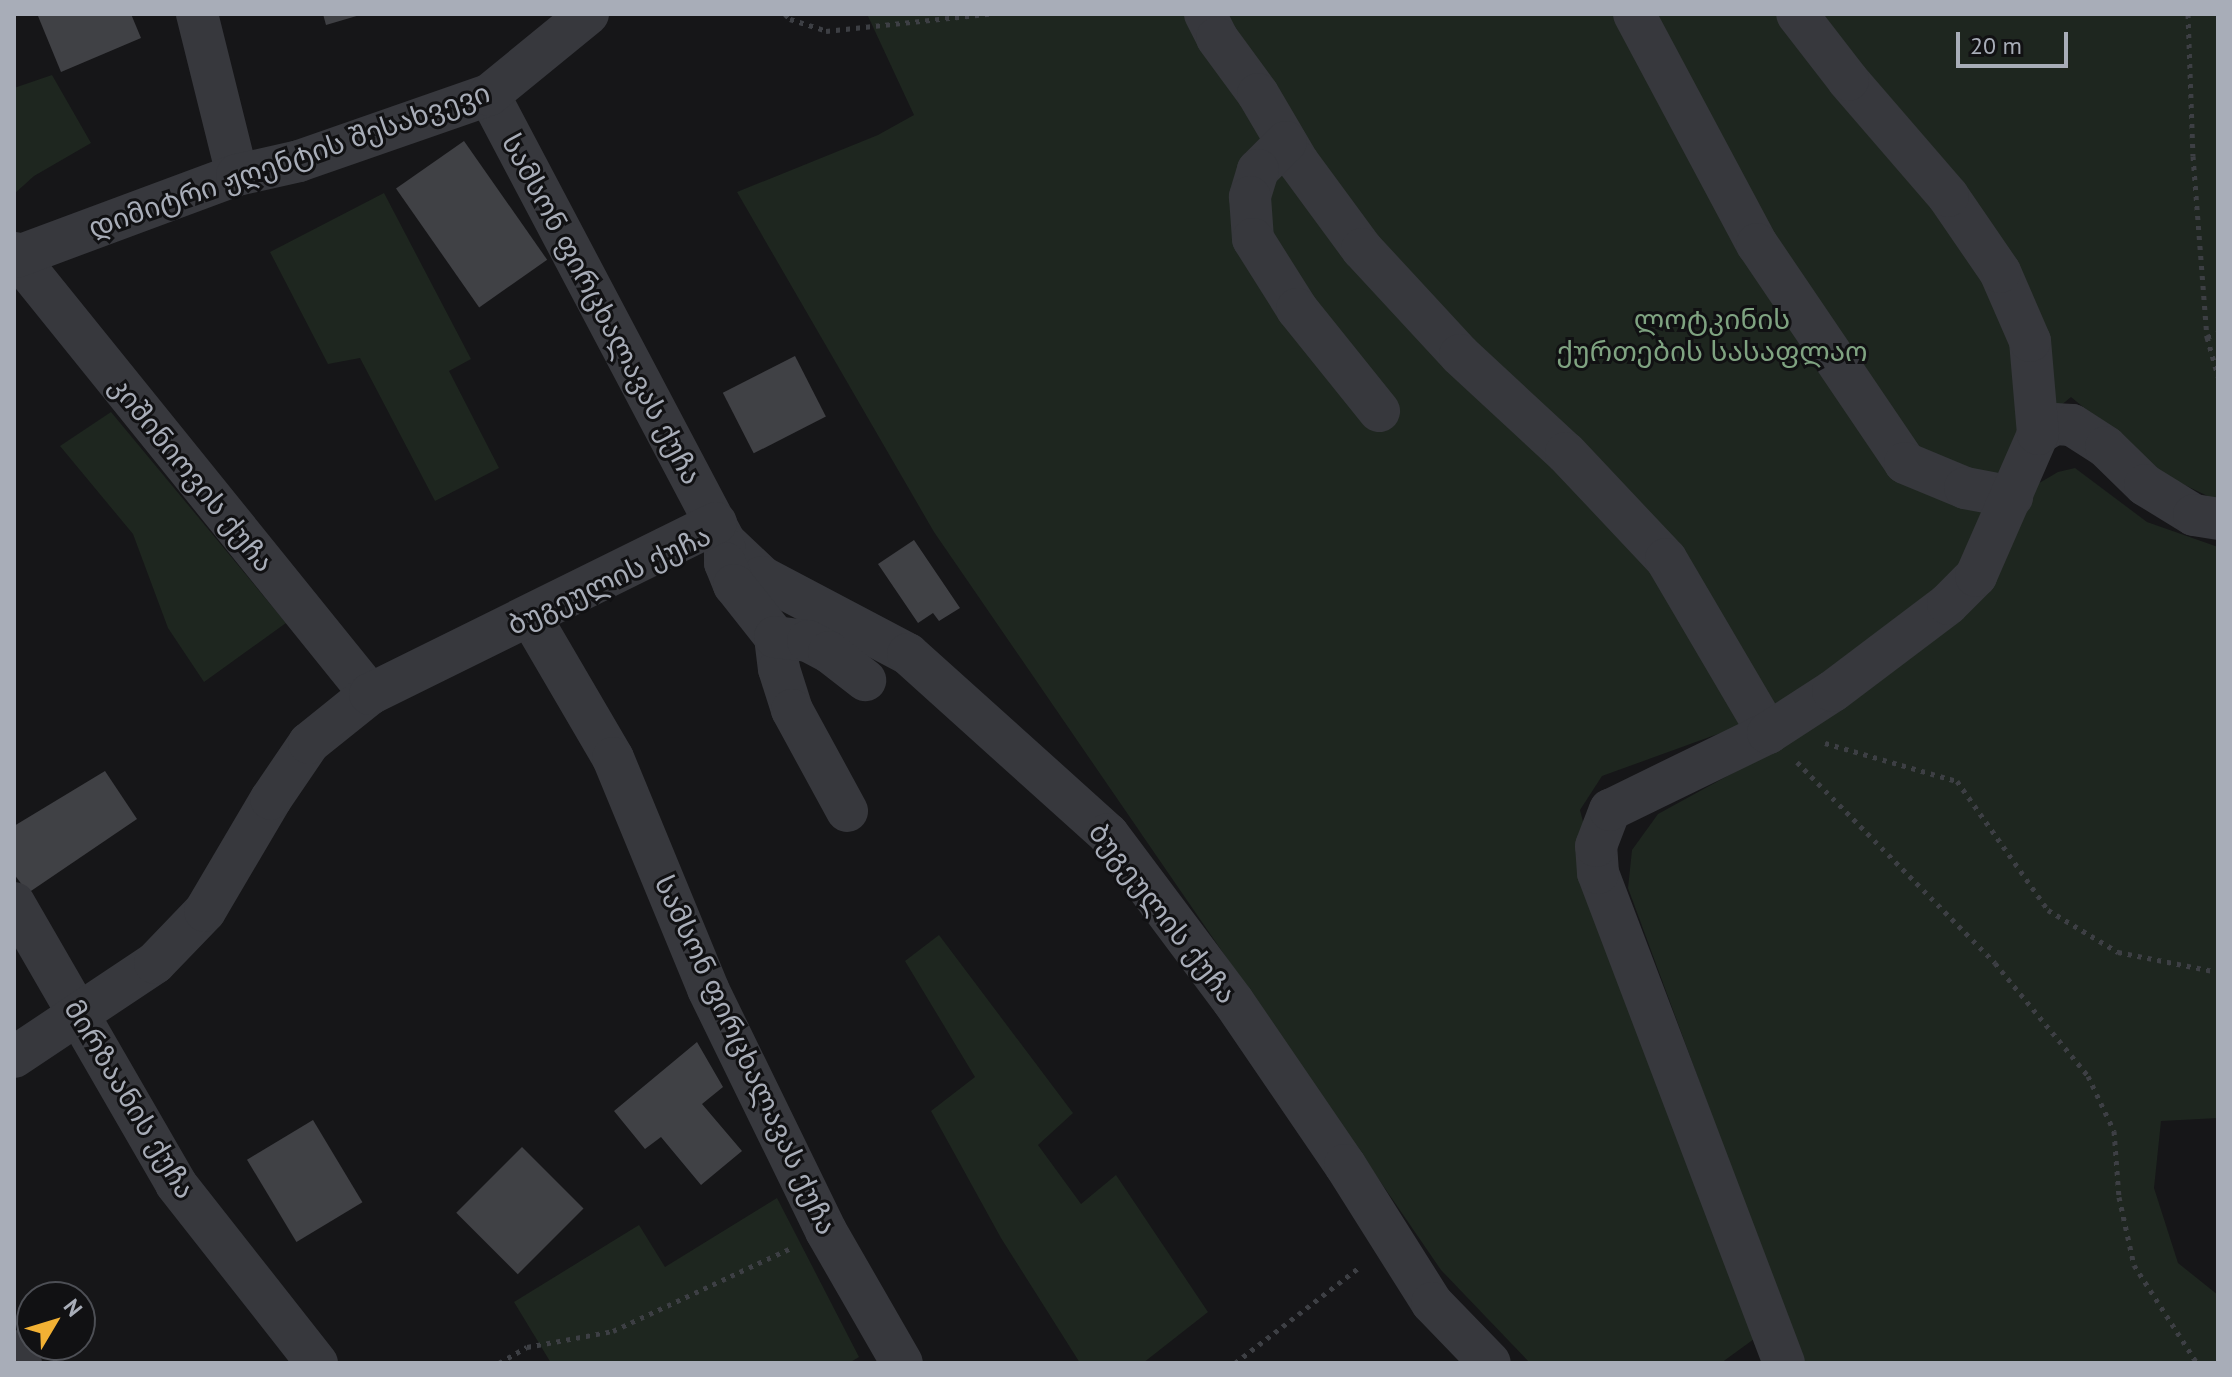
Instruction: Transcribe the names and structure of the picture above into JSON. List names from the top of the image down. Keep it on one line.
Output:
{"streets":{"street":["დიმიტრი ჟღენტის შესახვევი","სამსონ ფირცხალავას ქუჩა","კიშინიოვის ქუჩა","ბუგეულის ქუჩა","მირზაანის ქუჩა"]},"crossings":[["დიმიტრი ჟღენტის შესახვევი","სამსონ ფირცხალავას ქუჩა"],["დიმიტრი ჟღენტის შესახვევი","კიშინიოვის ქუჩა"],["სამსონ ფირცხალავას ქუჩა","ბუგეულის ქუჩა"],["კიშინიოვის ქუჩა","ბუგეულის ქუჩა"],["ბუგეულის ქუჩა","მირზაანის ქუჩა"]],"parks":["ლოტკინის ქურთების სასაფლაო"],"scale_bar":"20 m","north":"top right"}
